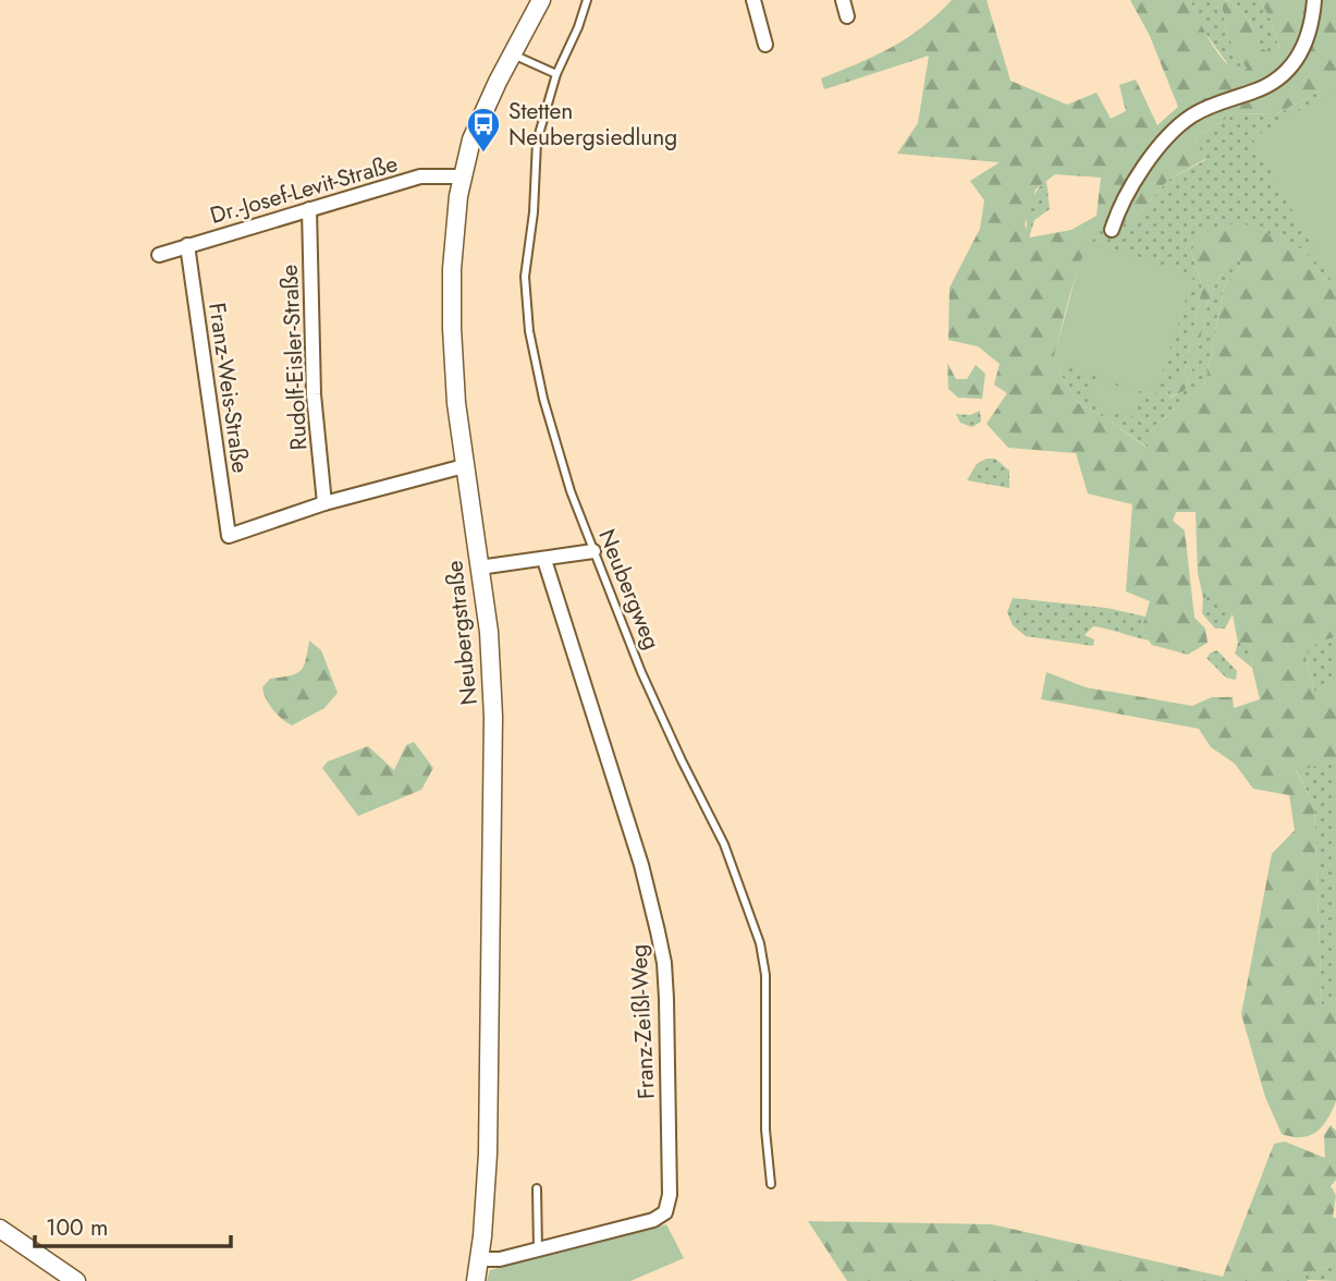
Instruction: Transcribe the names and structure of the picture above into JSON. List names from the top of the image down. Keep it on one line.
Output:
{"streets":{"street":["Dr.-Josef-Levit-Straße","Rudolf-Eisler-Straße","Franz-Weis-Straße","Neubergstraße","Franz-Zeißl-Weg"],"lane":["Neubergweg"]},"crossings":[["Dr.-Josef-Levit-Straße","Rudolf-Eisler-Straße"],["Dr.-Josef-Levit-Straße","Franz-Weis-Straße"],["Dr.-Josef-Levit-Straße","Neubergstraße"],["Rudolf-Eisler-Straße","Franz-Weis-Straße"],["Neubergstraße","Franz-Zeißl-Weg"]],"places":{"bus stop":["Stetten Neubergsiedlung"]},"scale_bar":"100 m"}
